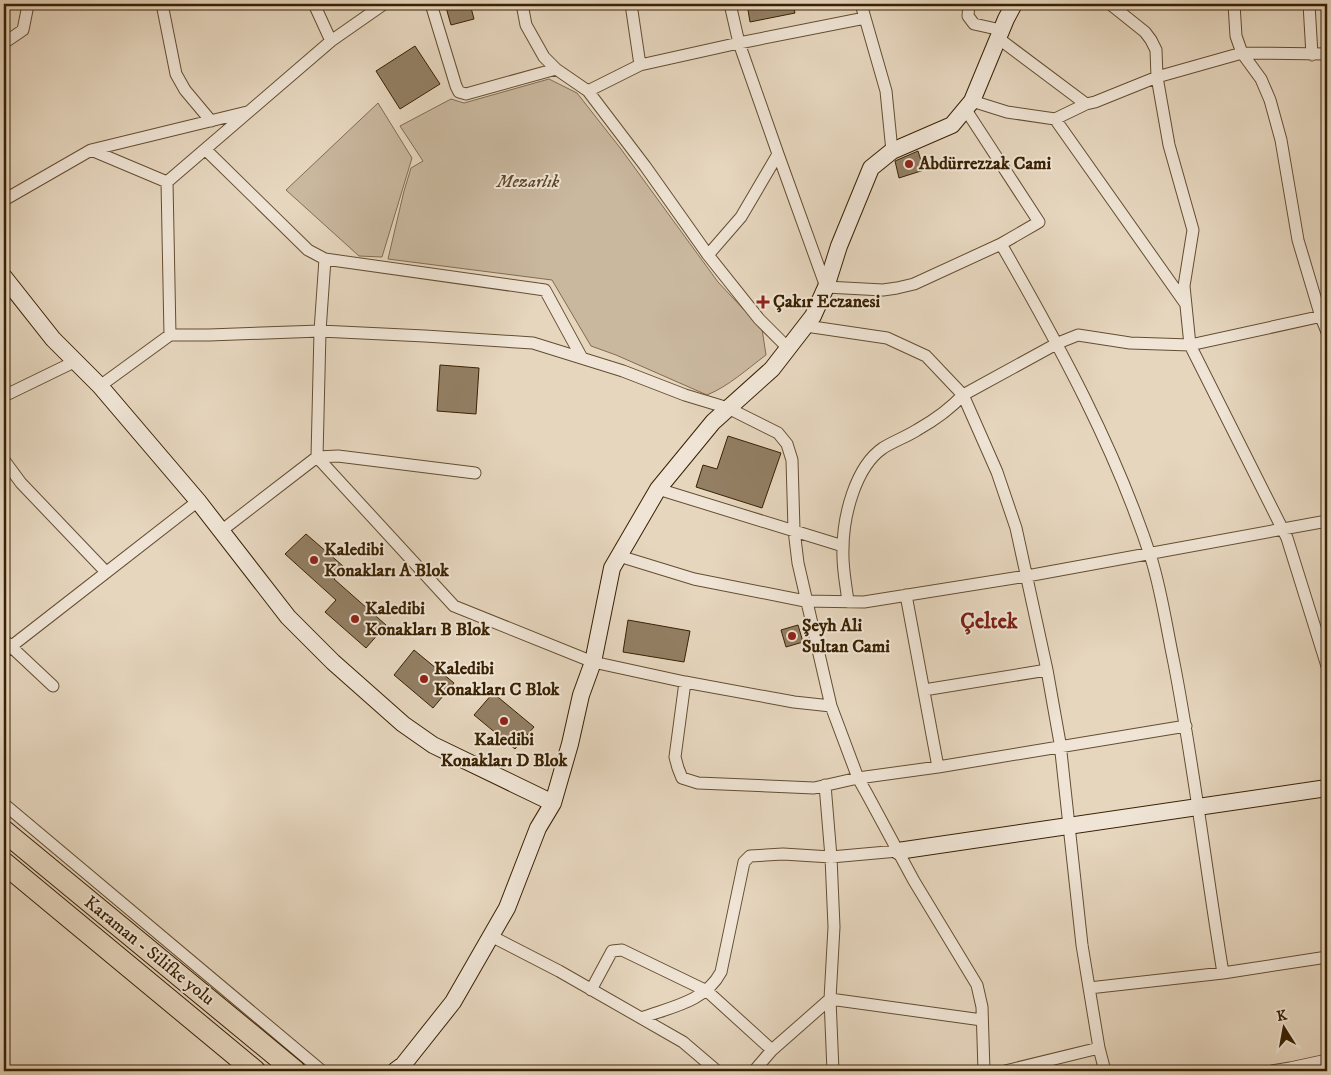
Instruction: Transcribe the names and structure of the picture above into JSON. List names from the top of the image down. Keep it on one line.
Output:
{"streets":{"highway":["Karaman - Silifke yolu"]},"districts":["Çeltek"],"parks":["Mezarlık"],"places":{"other":["Abdürrezzak Cami","Kaledibi Konakları A Blok","Kaledibi Konakları B Blok","Şeyh Ali Sultan Cami","Kaledibi Konakları C Blok","Kaledibi Konakları D Blok"],"health":["Çakır Eczanesi"]},"north":"top"}
